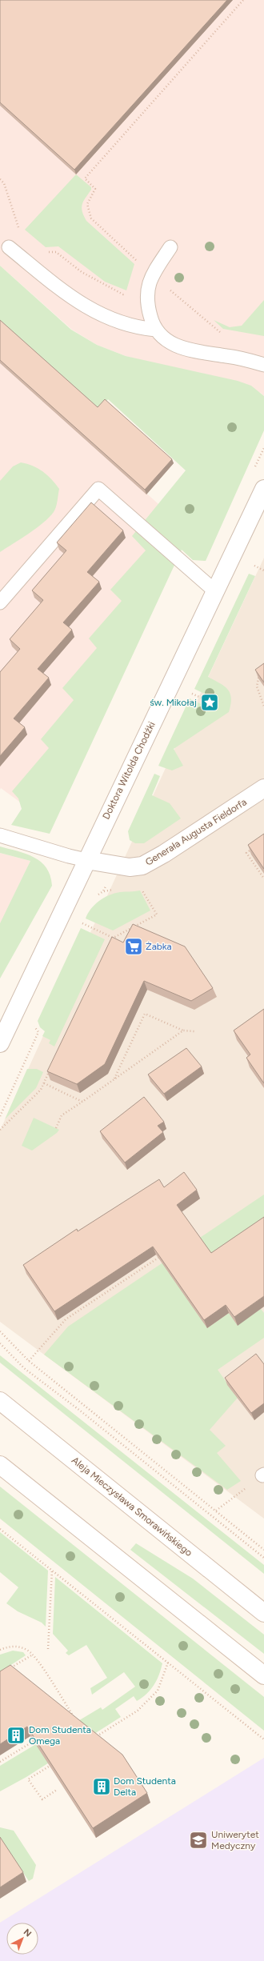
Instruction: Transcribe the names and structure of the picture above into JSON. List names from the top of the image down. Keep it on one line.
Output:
{"streets":{"street":["Doktora Witolda Chodźki","Generała Augusta Fieldorfa","Aleja Mieczysława Smorawińskiego"]},"crossings":[["Doktora Witolda Chodźki","Generała Augusta Fieldorfa"]],"places":{"place":["św. Mikołaj"],"supermarket":["Żabka"],"building":["Dom Studenta Omega","Dom Studenta Delta"],"school or university":["Uniwerytet Medyczny"]},"north":"top right"}
